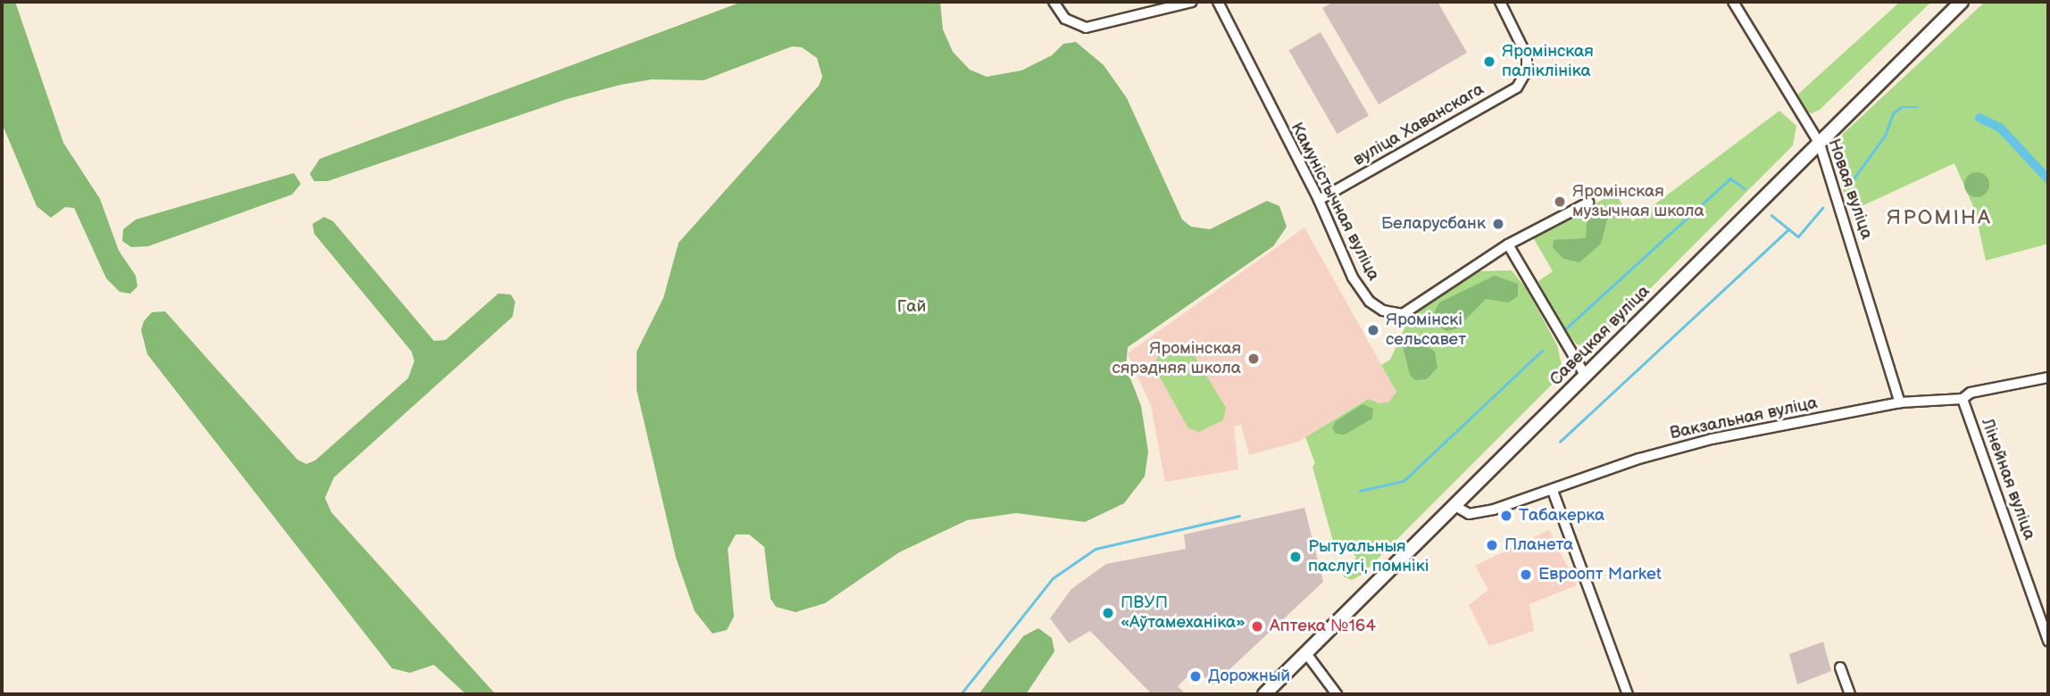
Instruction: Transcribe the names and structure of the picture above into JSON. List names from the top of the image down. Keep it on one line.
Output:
{"streets":{"main road":["Савецкая вуліца"],"street":["вуліца Хаванскага","Новая вуліца","Камуністычная вуліца","Вакзальная вуліца","Лінейная вуліца"]},"crossings":[["вуліца Хаванскага","Камуністычная вуліца"],["Новая вуліца","Савецкая вуліца"],["Новая вуліца","Вакзальная вуліца"],["Савецкая вуліца","Вакзальная вуліца"],["Вакзальная вуліца","Лінейная вуліца"]],"districts":["ЯРОМІНА"],"parks":["Гай"],"places":["Яромінская паліклініка","Яромінская музычная школа","Беларусбанк","Яромінскі сельсавет","Яромінская сярэдняя школа","Табакерка","Планета","Рытуальныя паслугі, помнікі","Евроопт Market","ПВУП «Аўтамеханіка»","Аптека №164","Дорожный"]}
